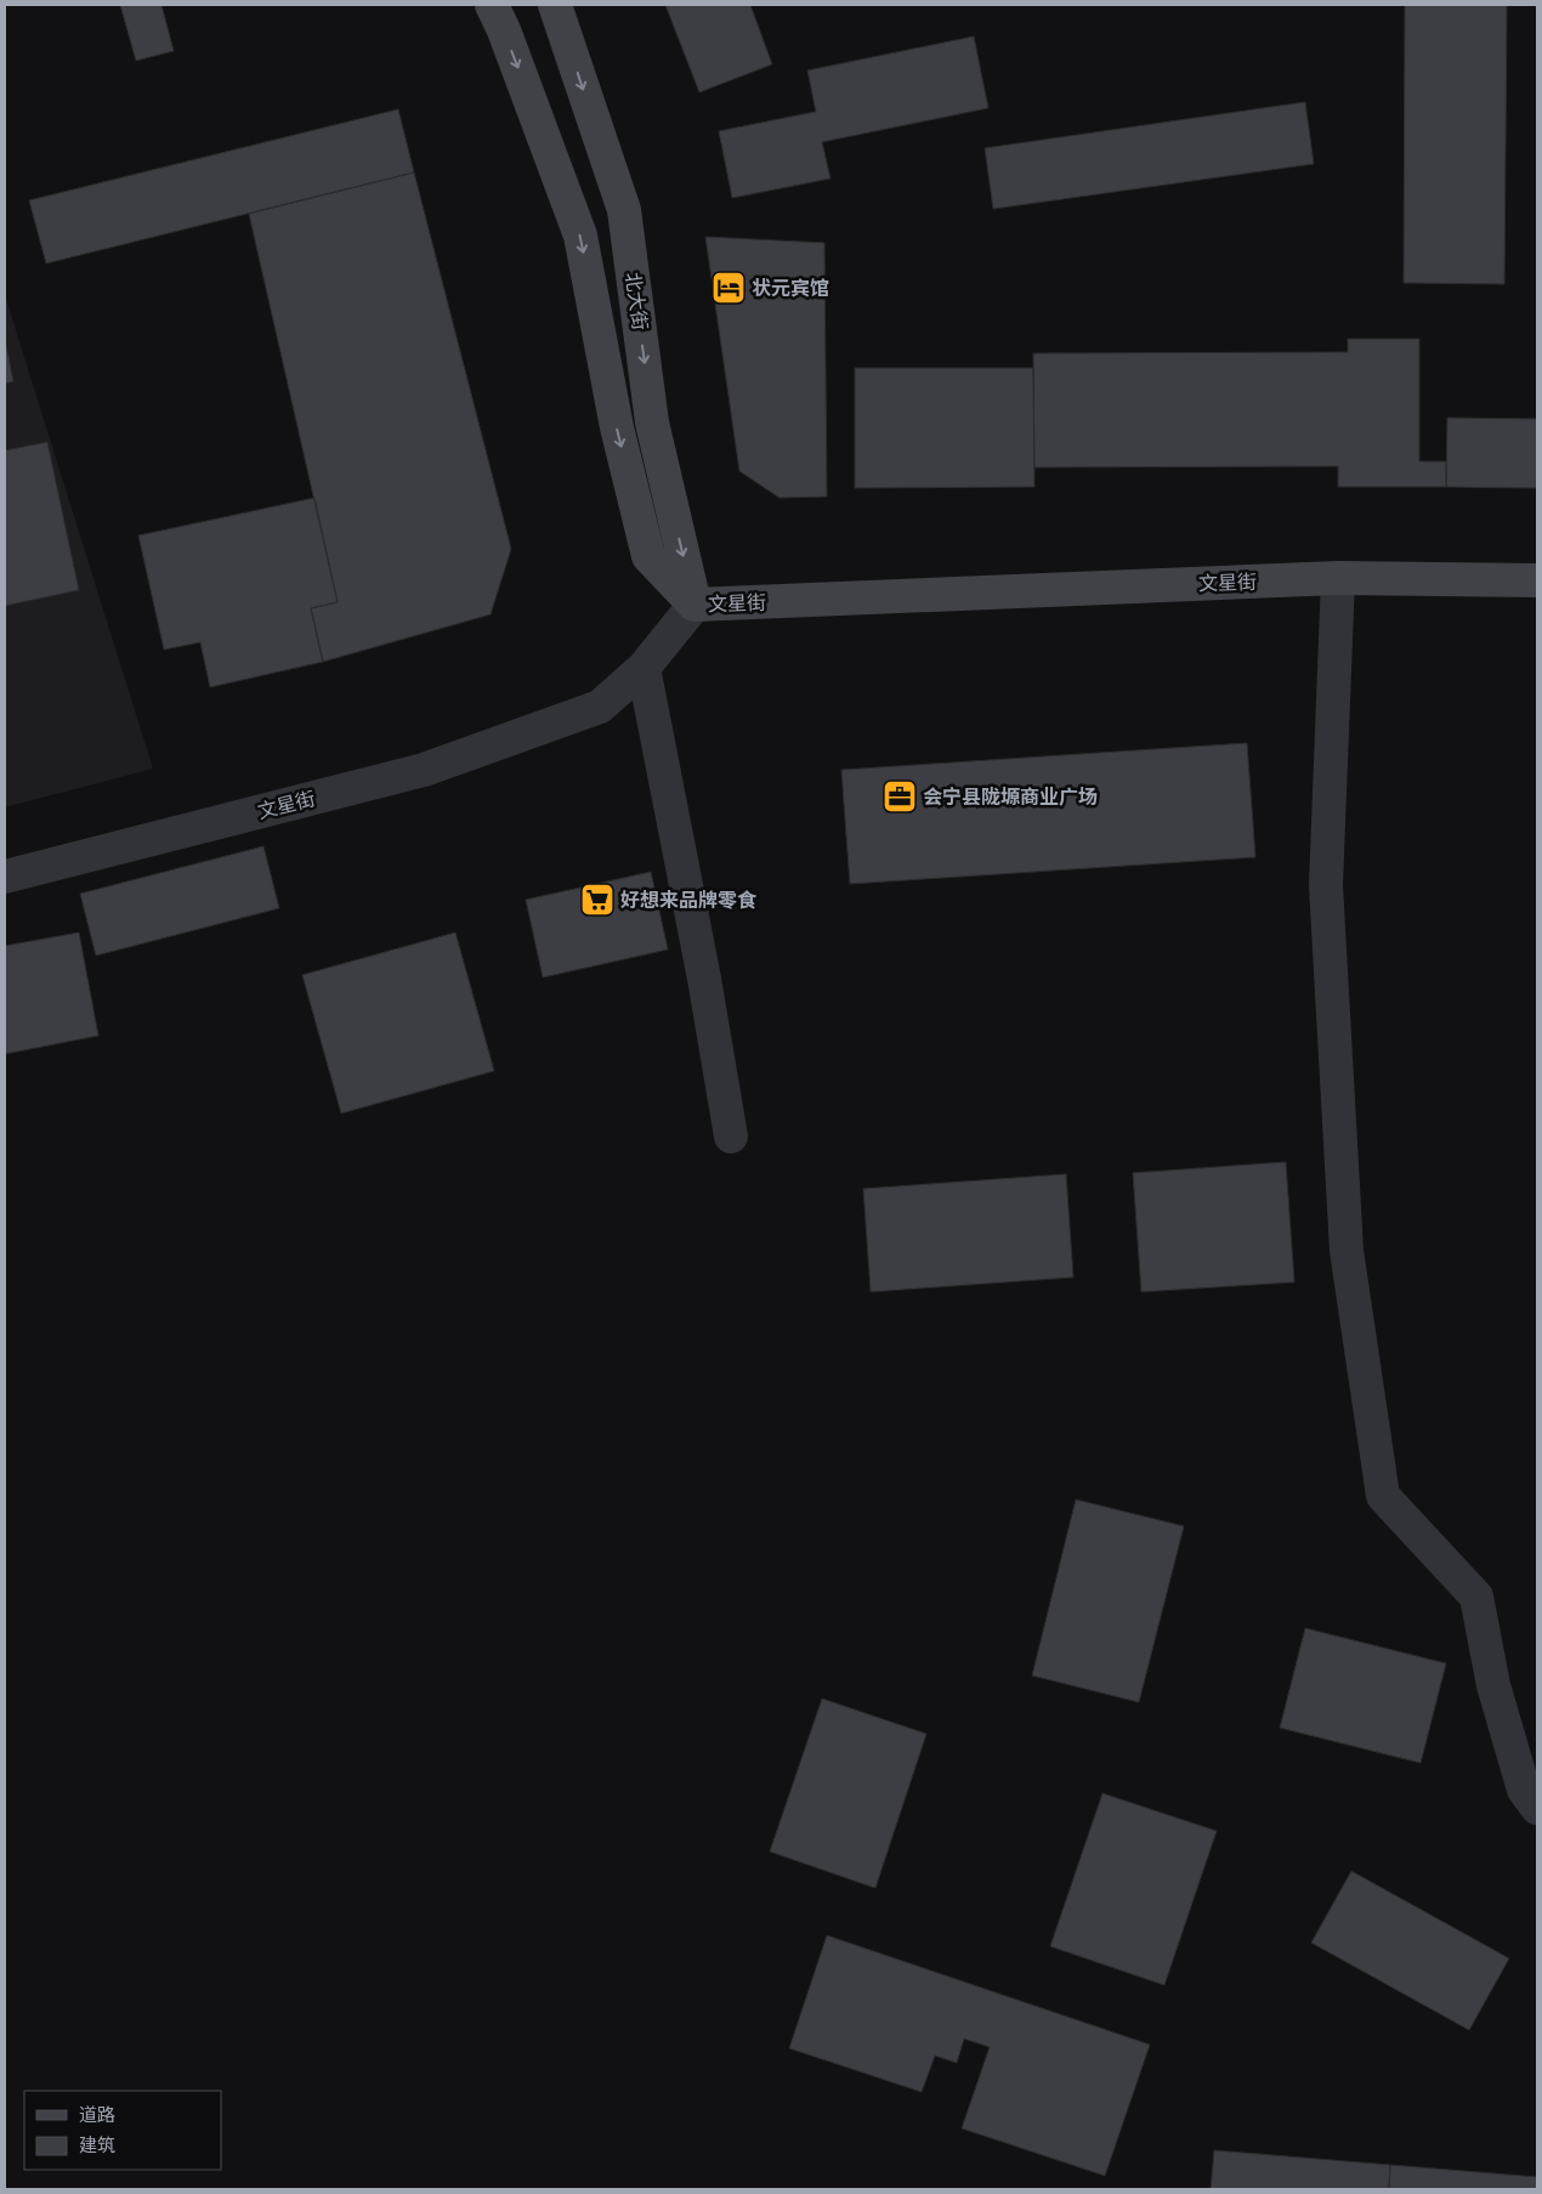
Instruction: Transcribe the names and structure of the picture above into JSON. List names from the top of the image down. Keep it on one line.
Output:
{"streets":{"main road":["北大街","文星街"]},"crossings":[["北大街","文星街"]],"places":{"hotel":["状元宾馆"],"office":["会宁县陇塬商业广场"],"supermarket":["好想来品牌零食"]},"legend":["道路","建筑"]}
